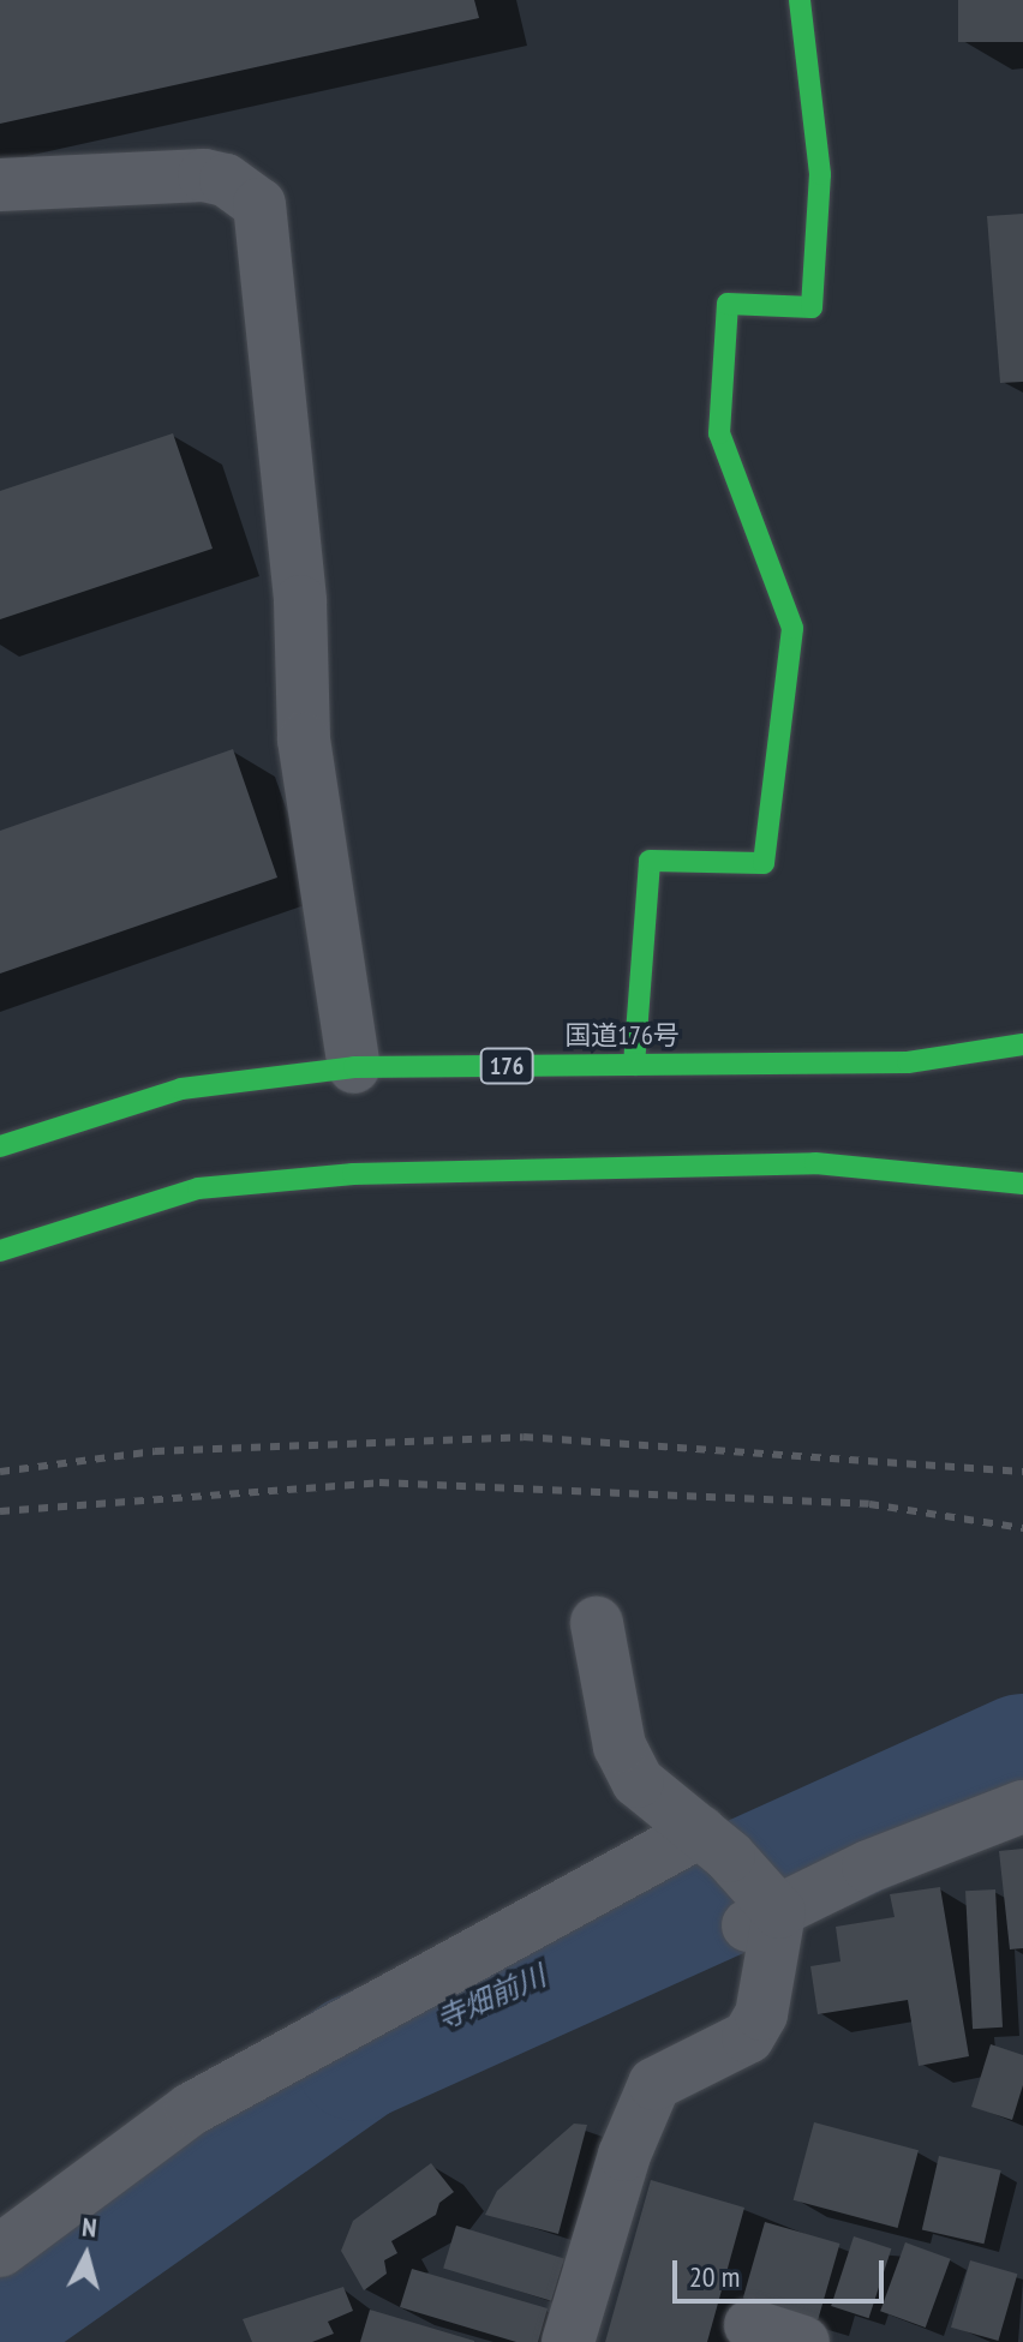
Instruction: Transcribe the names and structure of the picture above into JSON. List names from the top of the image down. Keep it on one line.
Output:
{"streets":{"main road":["国道176号","176"]},"water":["寺畑前川"],"scale_bar":"20 m","north":"top"}
